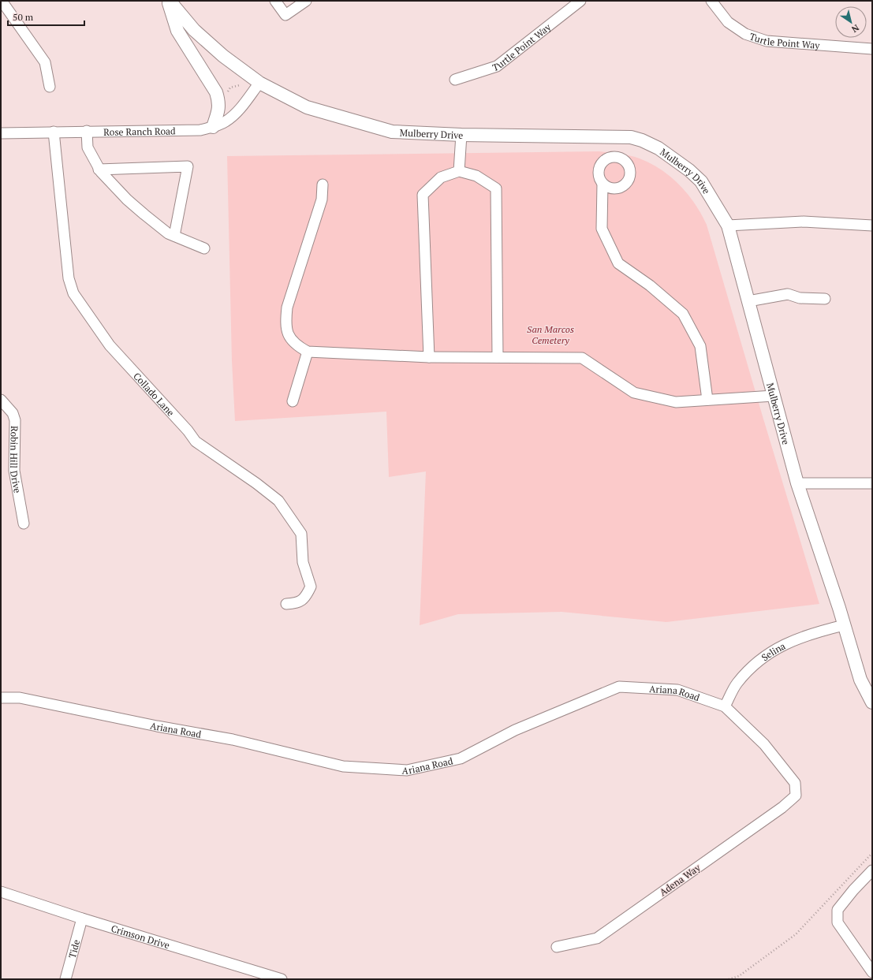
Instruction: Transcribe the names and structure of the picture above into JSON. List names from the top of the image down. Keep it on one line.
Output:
{"streets":{"main road":["Mulberry Drive"],"street":["Turtle Point Way","Rose Ranch Road","Collado Lane","Robin Hill Drive","Selina","Ariana Road","Adena Way","Crimson Drive","Tide"]},"crossings":[["Rose Ranch Road","Mulberry Drive"],["Rose Ranch Road","Collado Lane"],["Mulberry Drive","Selina"],["Selina","Ariana Road"],["Ariana Road","Adena Way"],["Crimson Drive","Tide"]],"parks":["San Marcos Cemetery"],"scale_bar":"50 m","north":"bottom right"}
